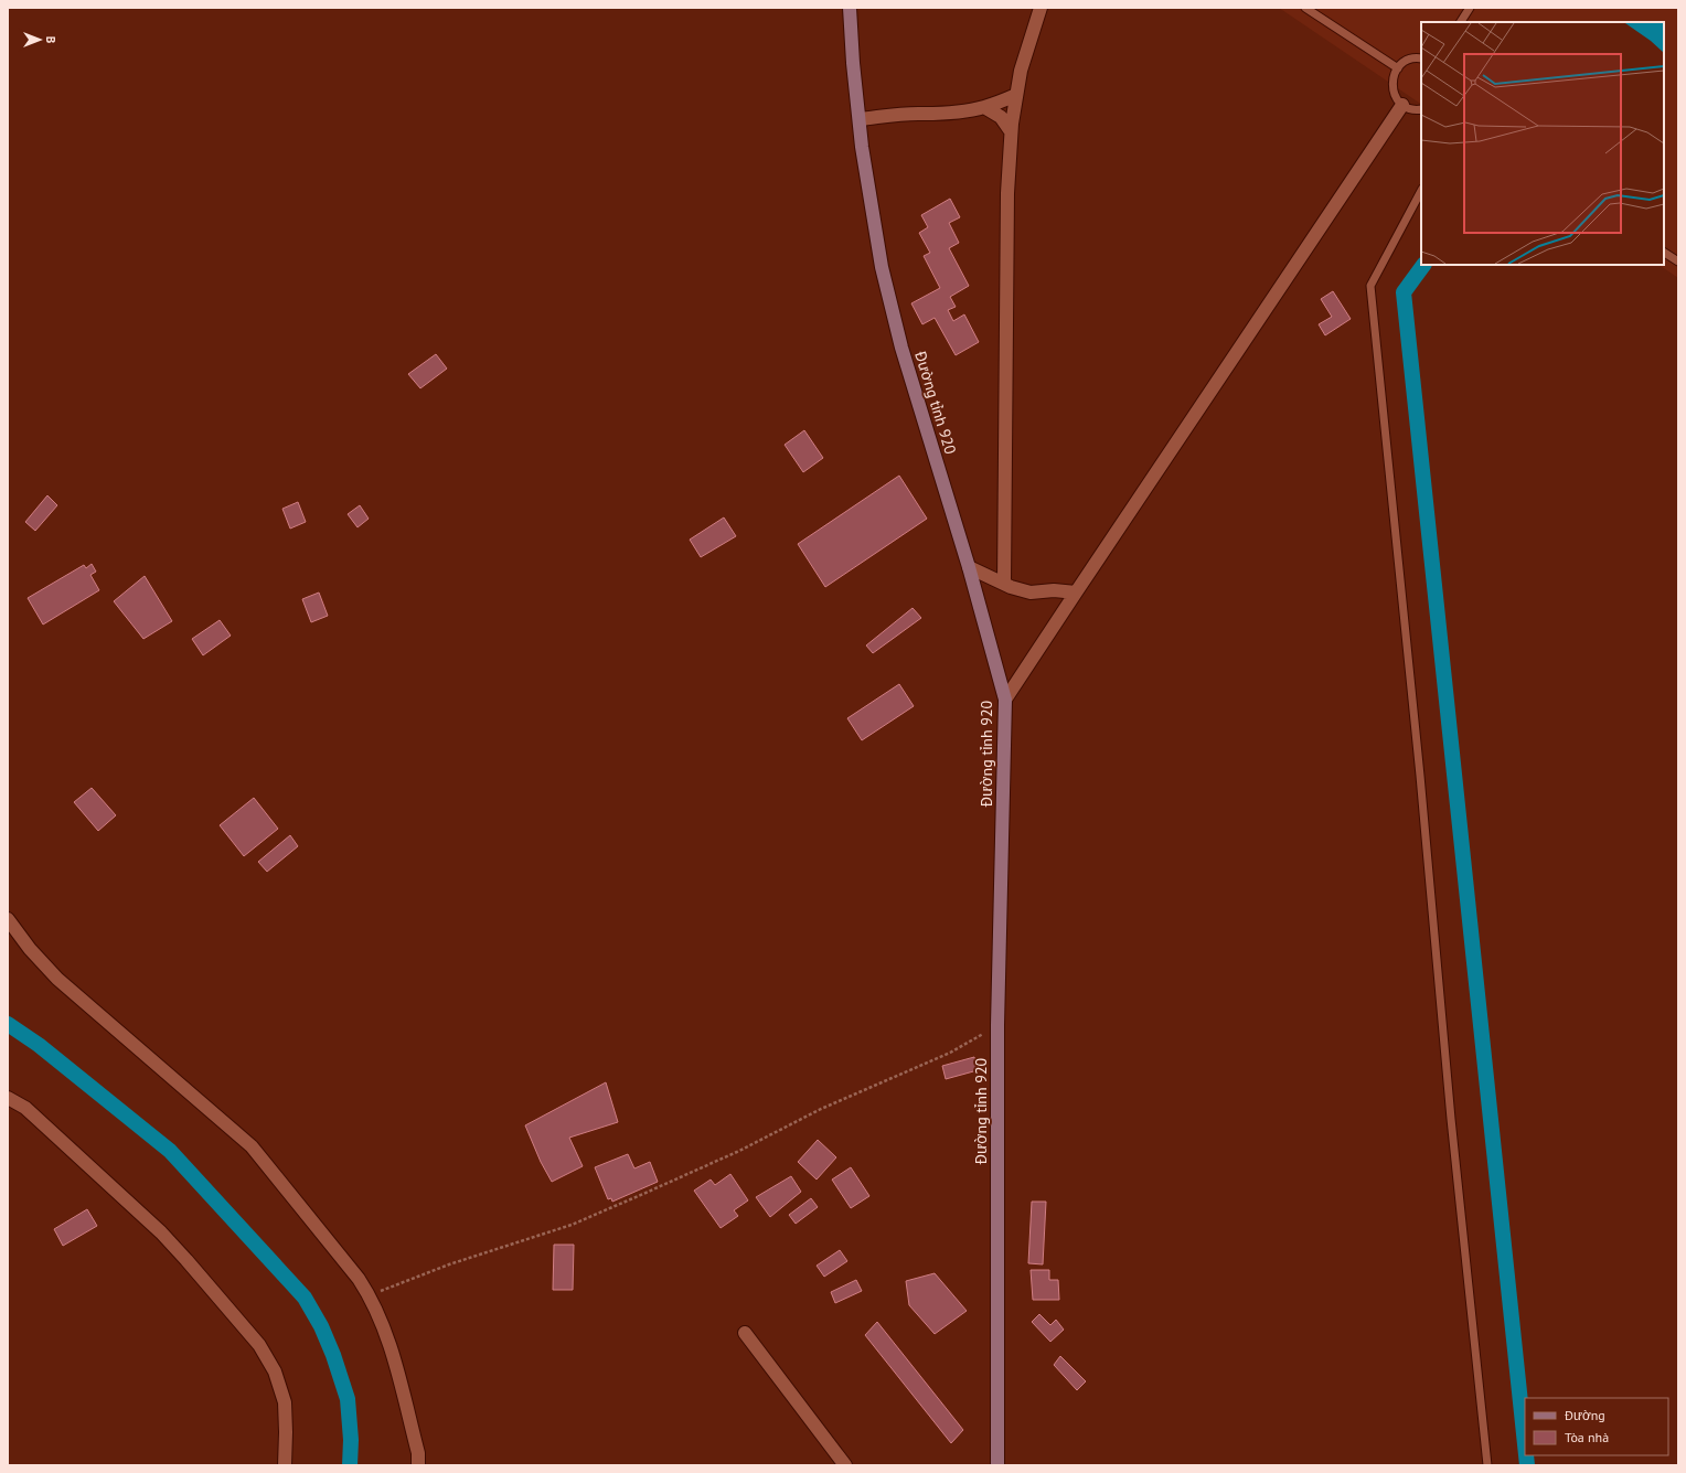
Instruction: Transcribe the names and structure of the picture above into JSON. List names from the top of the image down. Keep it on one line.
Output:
{"streets":{"main road":["Đường tỉnh 920"]},"legend":["Đường","Tòa nhà"],"north":"right"}
